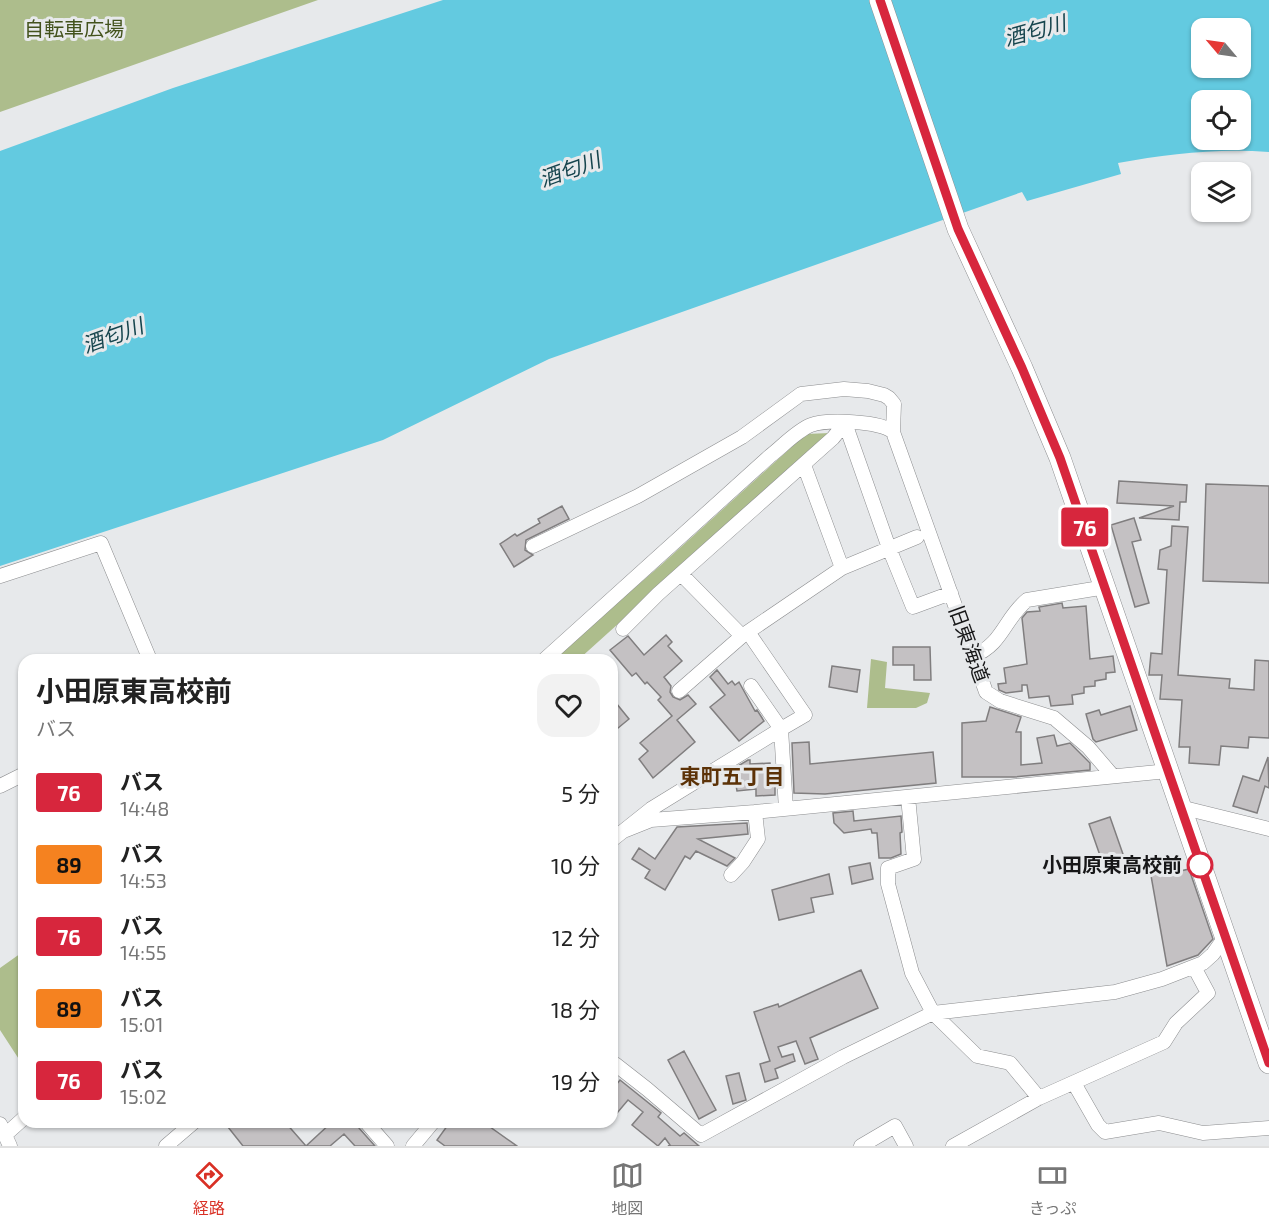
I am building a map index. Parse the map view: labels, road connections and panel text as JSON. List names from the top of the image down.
{
  "streets": {
    "street": ["旧東海道"]
  },
  "districts": ["東町五丁目"],
  "water": ["酒匂川"],
  "parks": ["自転車広場"],
  "places": ["小田原東高校前"],
  "lines": ["bus line 76"],
  "north": "top left",
  "page": {
    "on_map": "76",
    "heading": ["小田原東高校前", "バス"],
    "list": [
      {
        "mark": "76",
        "name": "バス",
        "note": "14:48",
        "value": "5 分"
      },
      {
        "mark": "89",
        "name": "バス",
        "note": "14:53",
        "value": "10 分"
      },
      {
        "mark": "76",
        "name": "バス",
        "note": "14:55",
        "value": "12 分"
      },
      {
        "mark": "89",
        "name": "バス",
        "note": "15:01",
        "value": "18 分"
      },
      {
        "mark": "76",
        "name": "バス",
        "note": "15:02",
        "value": "19 分"
      }
    ],
    "tabs": ["経路", "地図", "きっぷ"]
  }
}
